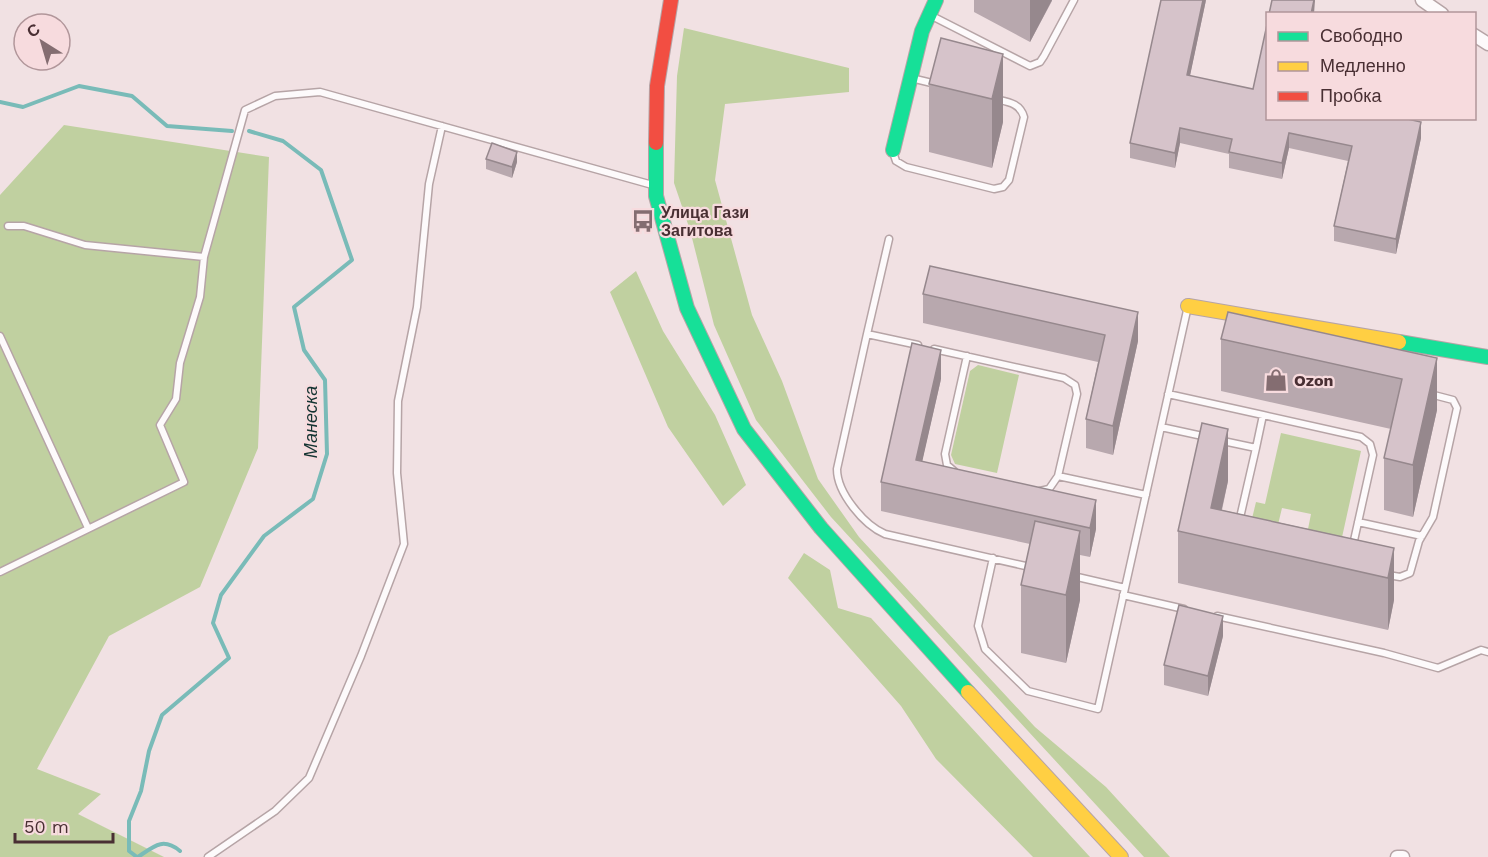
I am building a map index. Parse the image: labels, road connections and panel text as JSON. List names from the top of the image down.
{
  "water": ["Манеска"],
  "places": {
    "bus stop": ["Улица Гази Загитова"],
    "shop": ["Ozon"]
  },
  "legend": ["Свободно", "Медленно", "Пробка"],
  "scale_bar": "50 m",
  "north": "top left"
}
